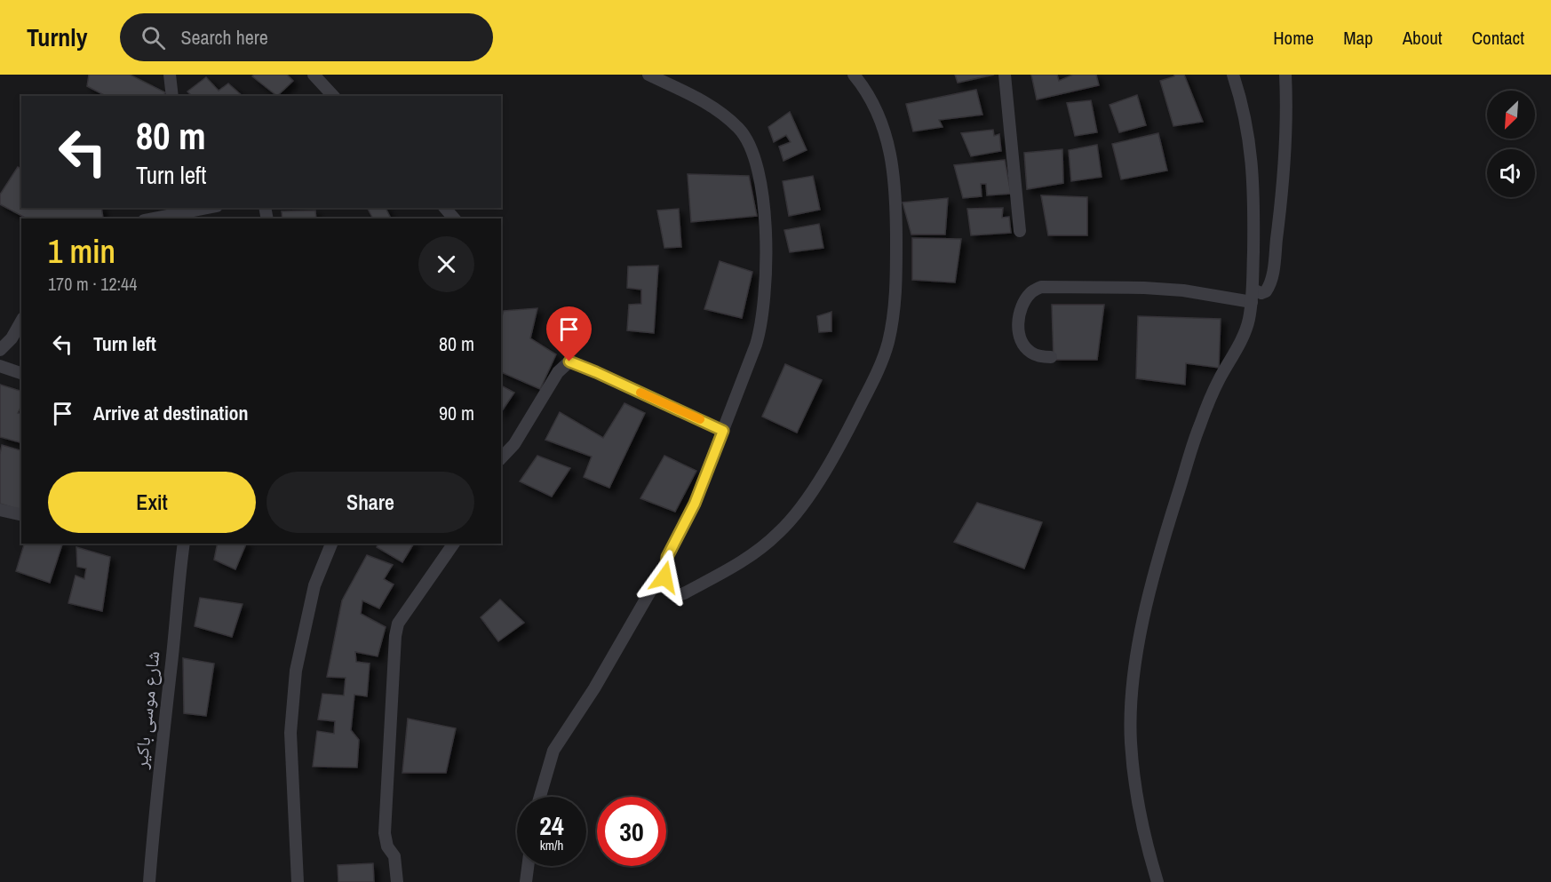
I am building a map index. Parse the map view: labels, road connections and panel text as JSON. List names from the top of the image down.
{
  "streets": {
    "street": ["شارع موسى باكير"]
  },
  "north": "bottom left",
  "page": {
    "header": "Turnly",
    "search": "Search here",
    "nav": [
      "Home",
      "Map",
      "About",
      "Contact"
    ],
    "turn": ["80 m", "Turn left"],
    "heading": ["1 min", "170 m · 12:44"],
    "list": [
      {
        "name": "Turn left",
        "value": "80 m"
      },
      {
        "name": "Arrive at destination",
        "value": "90 m"
      }
    ],
    "buttons": ["Exit", "Share"],
    "speed": "24 km/h",
    "limit": "30"
  }
}
